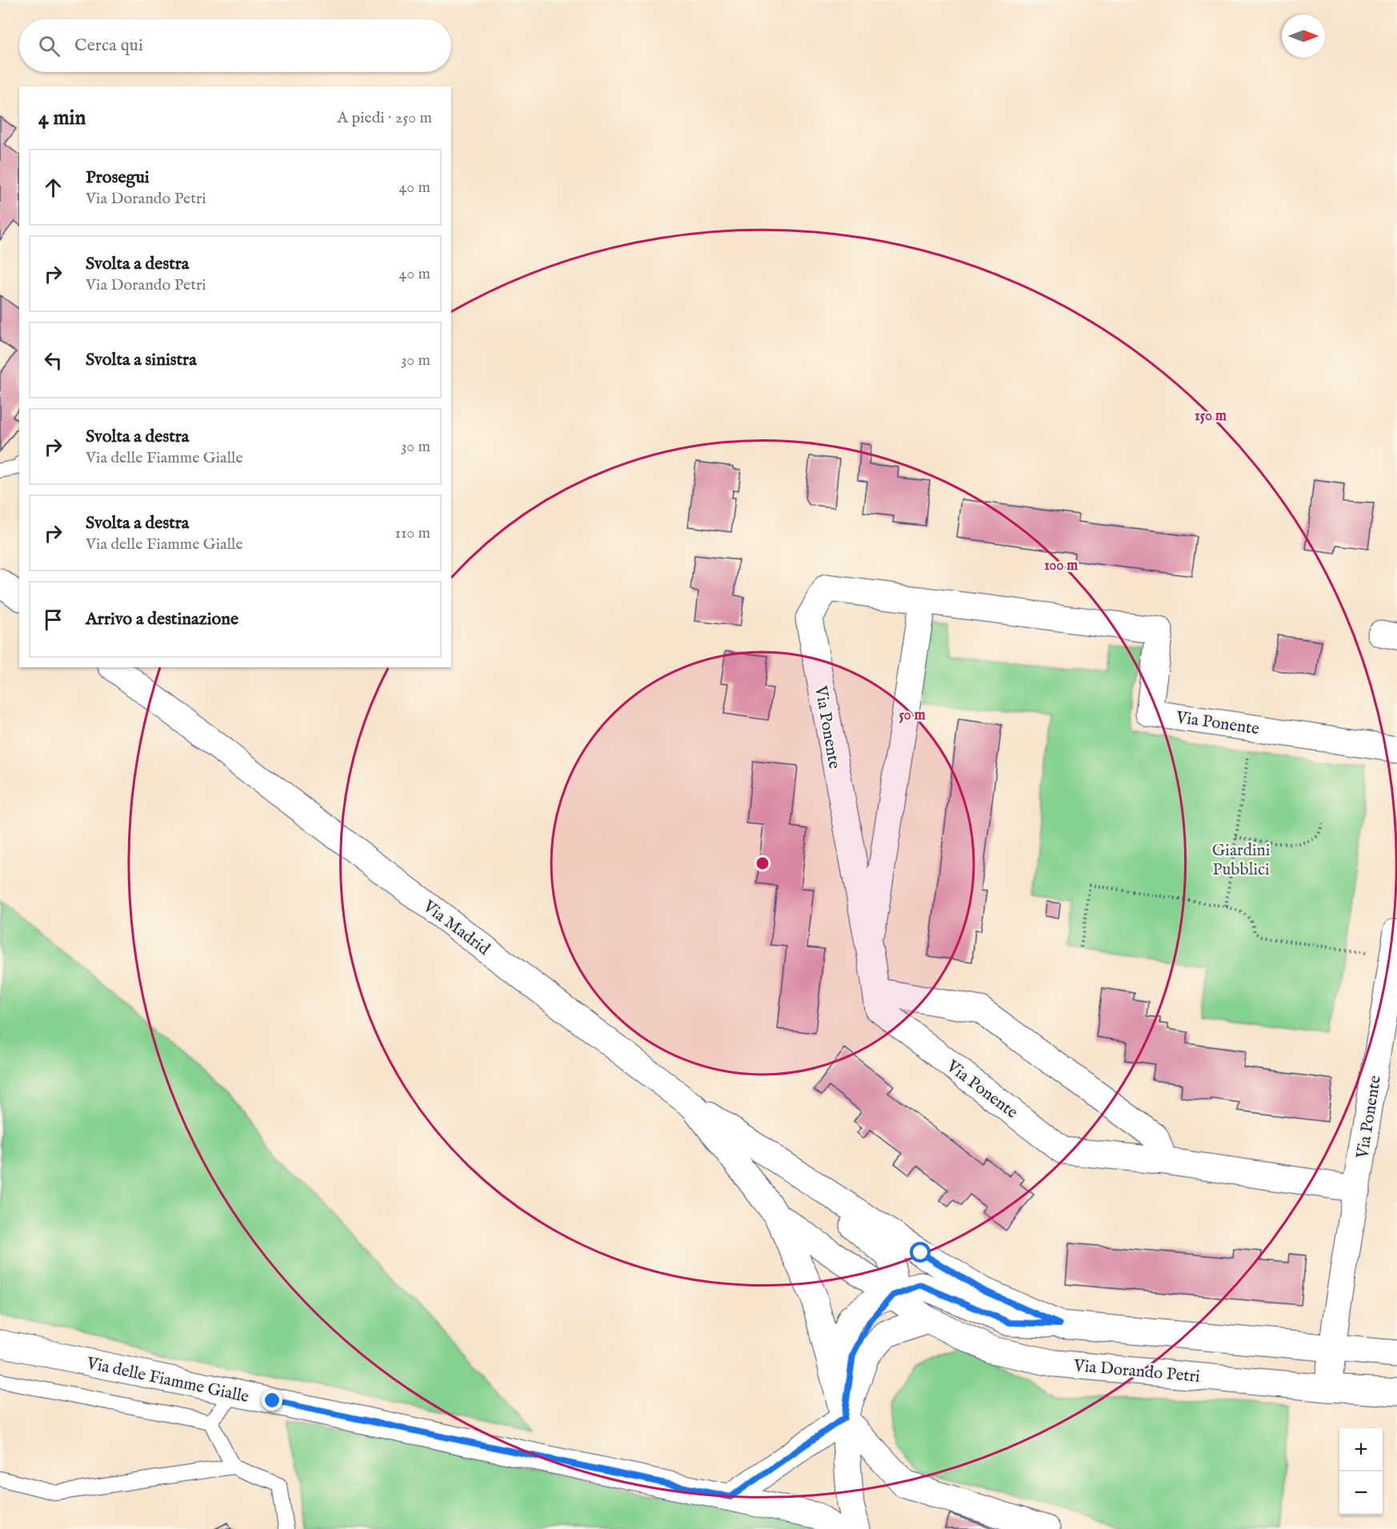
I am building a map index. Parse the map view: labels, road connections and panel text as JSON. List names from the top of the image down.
{
  "streets": {
    "street": [
      "Via Ponente",
      "Via Madrid",
      "Via Dorando Petri",
      "Via delle Fiamme Gialle"
    ]
  },
  "crossings": [
    ["Via Madrid", "Via Dorando Petri"]
  ],
  "parks": ["Giardini Pubblici"],
  "north": "right",
  "page": {
    "search": "Cerca qui",
    "heading": ["4 min", "A piedi · 250 m"],
    "list": [
      ["Prosegui", "Via Dorando Petri", "40 m"],
      ["Svolta a destra", "Via Dorando Petri", "40 m"],
      ["Svolta a sinistra", "30 m"],
      ["Svolta a destra", "Via delle Fiamme Gialle", "30 m"],
      ["Svolta a destra", "Via delle Fiamme Gialle", "110 m"],
      "Arrivo a destinazione"
    ],
    "map_buttons": ["+", "−"]
  },
  "rings": ["150 m", "100 m", "50 m"]
}
